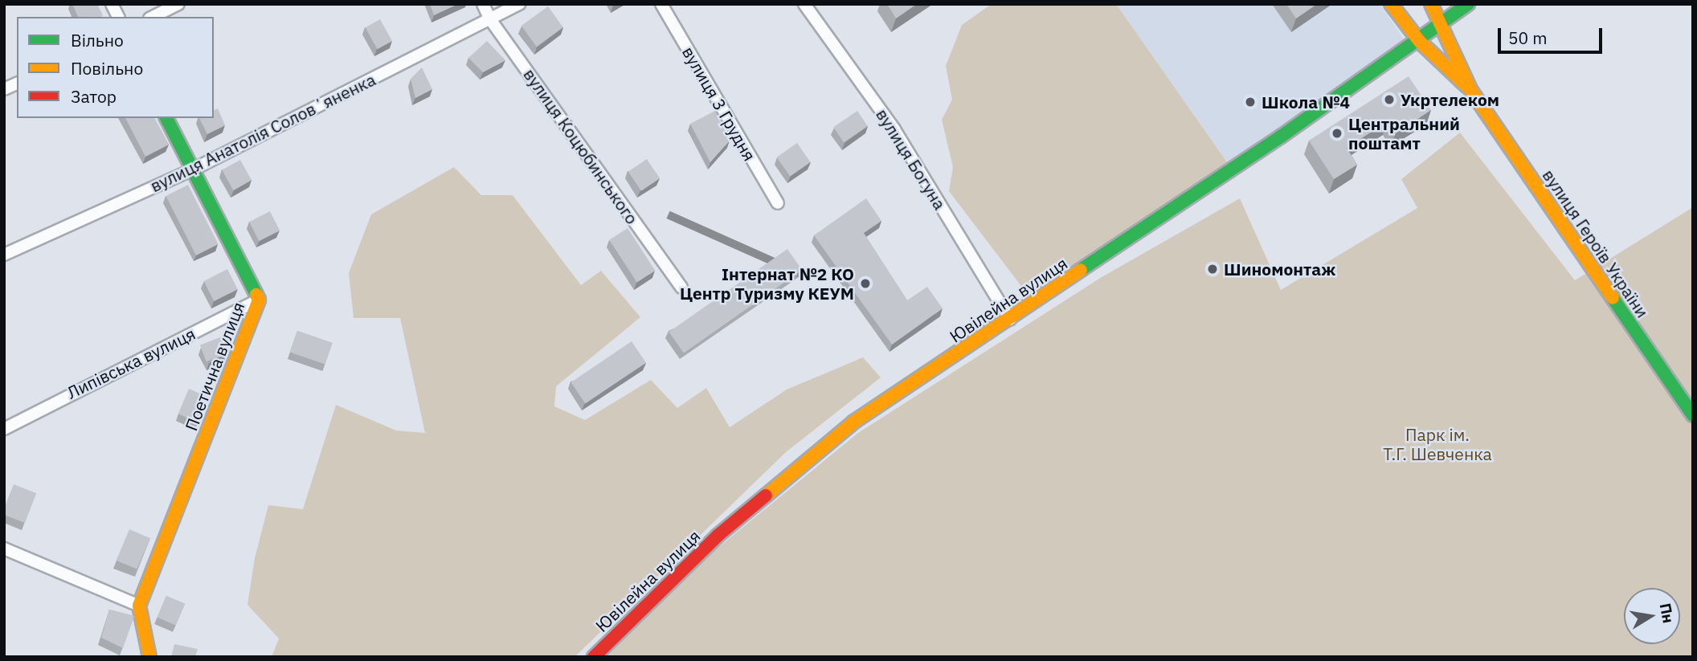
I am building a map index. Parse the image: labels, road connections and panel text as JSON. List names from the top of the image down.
{
  "streets": {
    "street": [
      "вулиця 3 Грудня",
      "вулиця Анатолія Соловʼяненка",
      "вулиця Коцюбинського",
      "вулиця Богуна",
      "вулиця Героїв України",
      "Ювілейна вулиця",
      "Липівська вулиця",
      "Поетична вулиця"
    ]
  },
  "crossings": [
    ["вулиця Анатолія Соловʼяненка", "вулиця Коцюбинського"],
    ["вулиця Анатолія Соловʼяненка", "Поетична вулиця"],
    ["вулиця Богуна", "Ювілейна вулиця"],
    ["вулиця Героїв України", "Ювілейна вулиця"],
    ["Липівська вулиця", "Поетична вулиця"]
  ],
  "parks": ["Парк ім. Т.Г. Шевченка"],
  "places": [
    "Укртелеком",
    "Школа №4",
    "Центральний поштамт",
    "Шиномонтаж",
    "Інтернат №2 КО Центр Туризму КЕУМ"
  ],
  "legend": ["Вільно", "Повільно", "Затор"],
  "scale_bar": "50 m",
  "north": "right"
}
